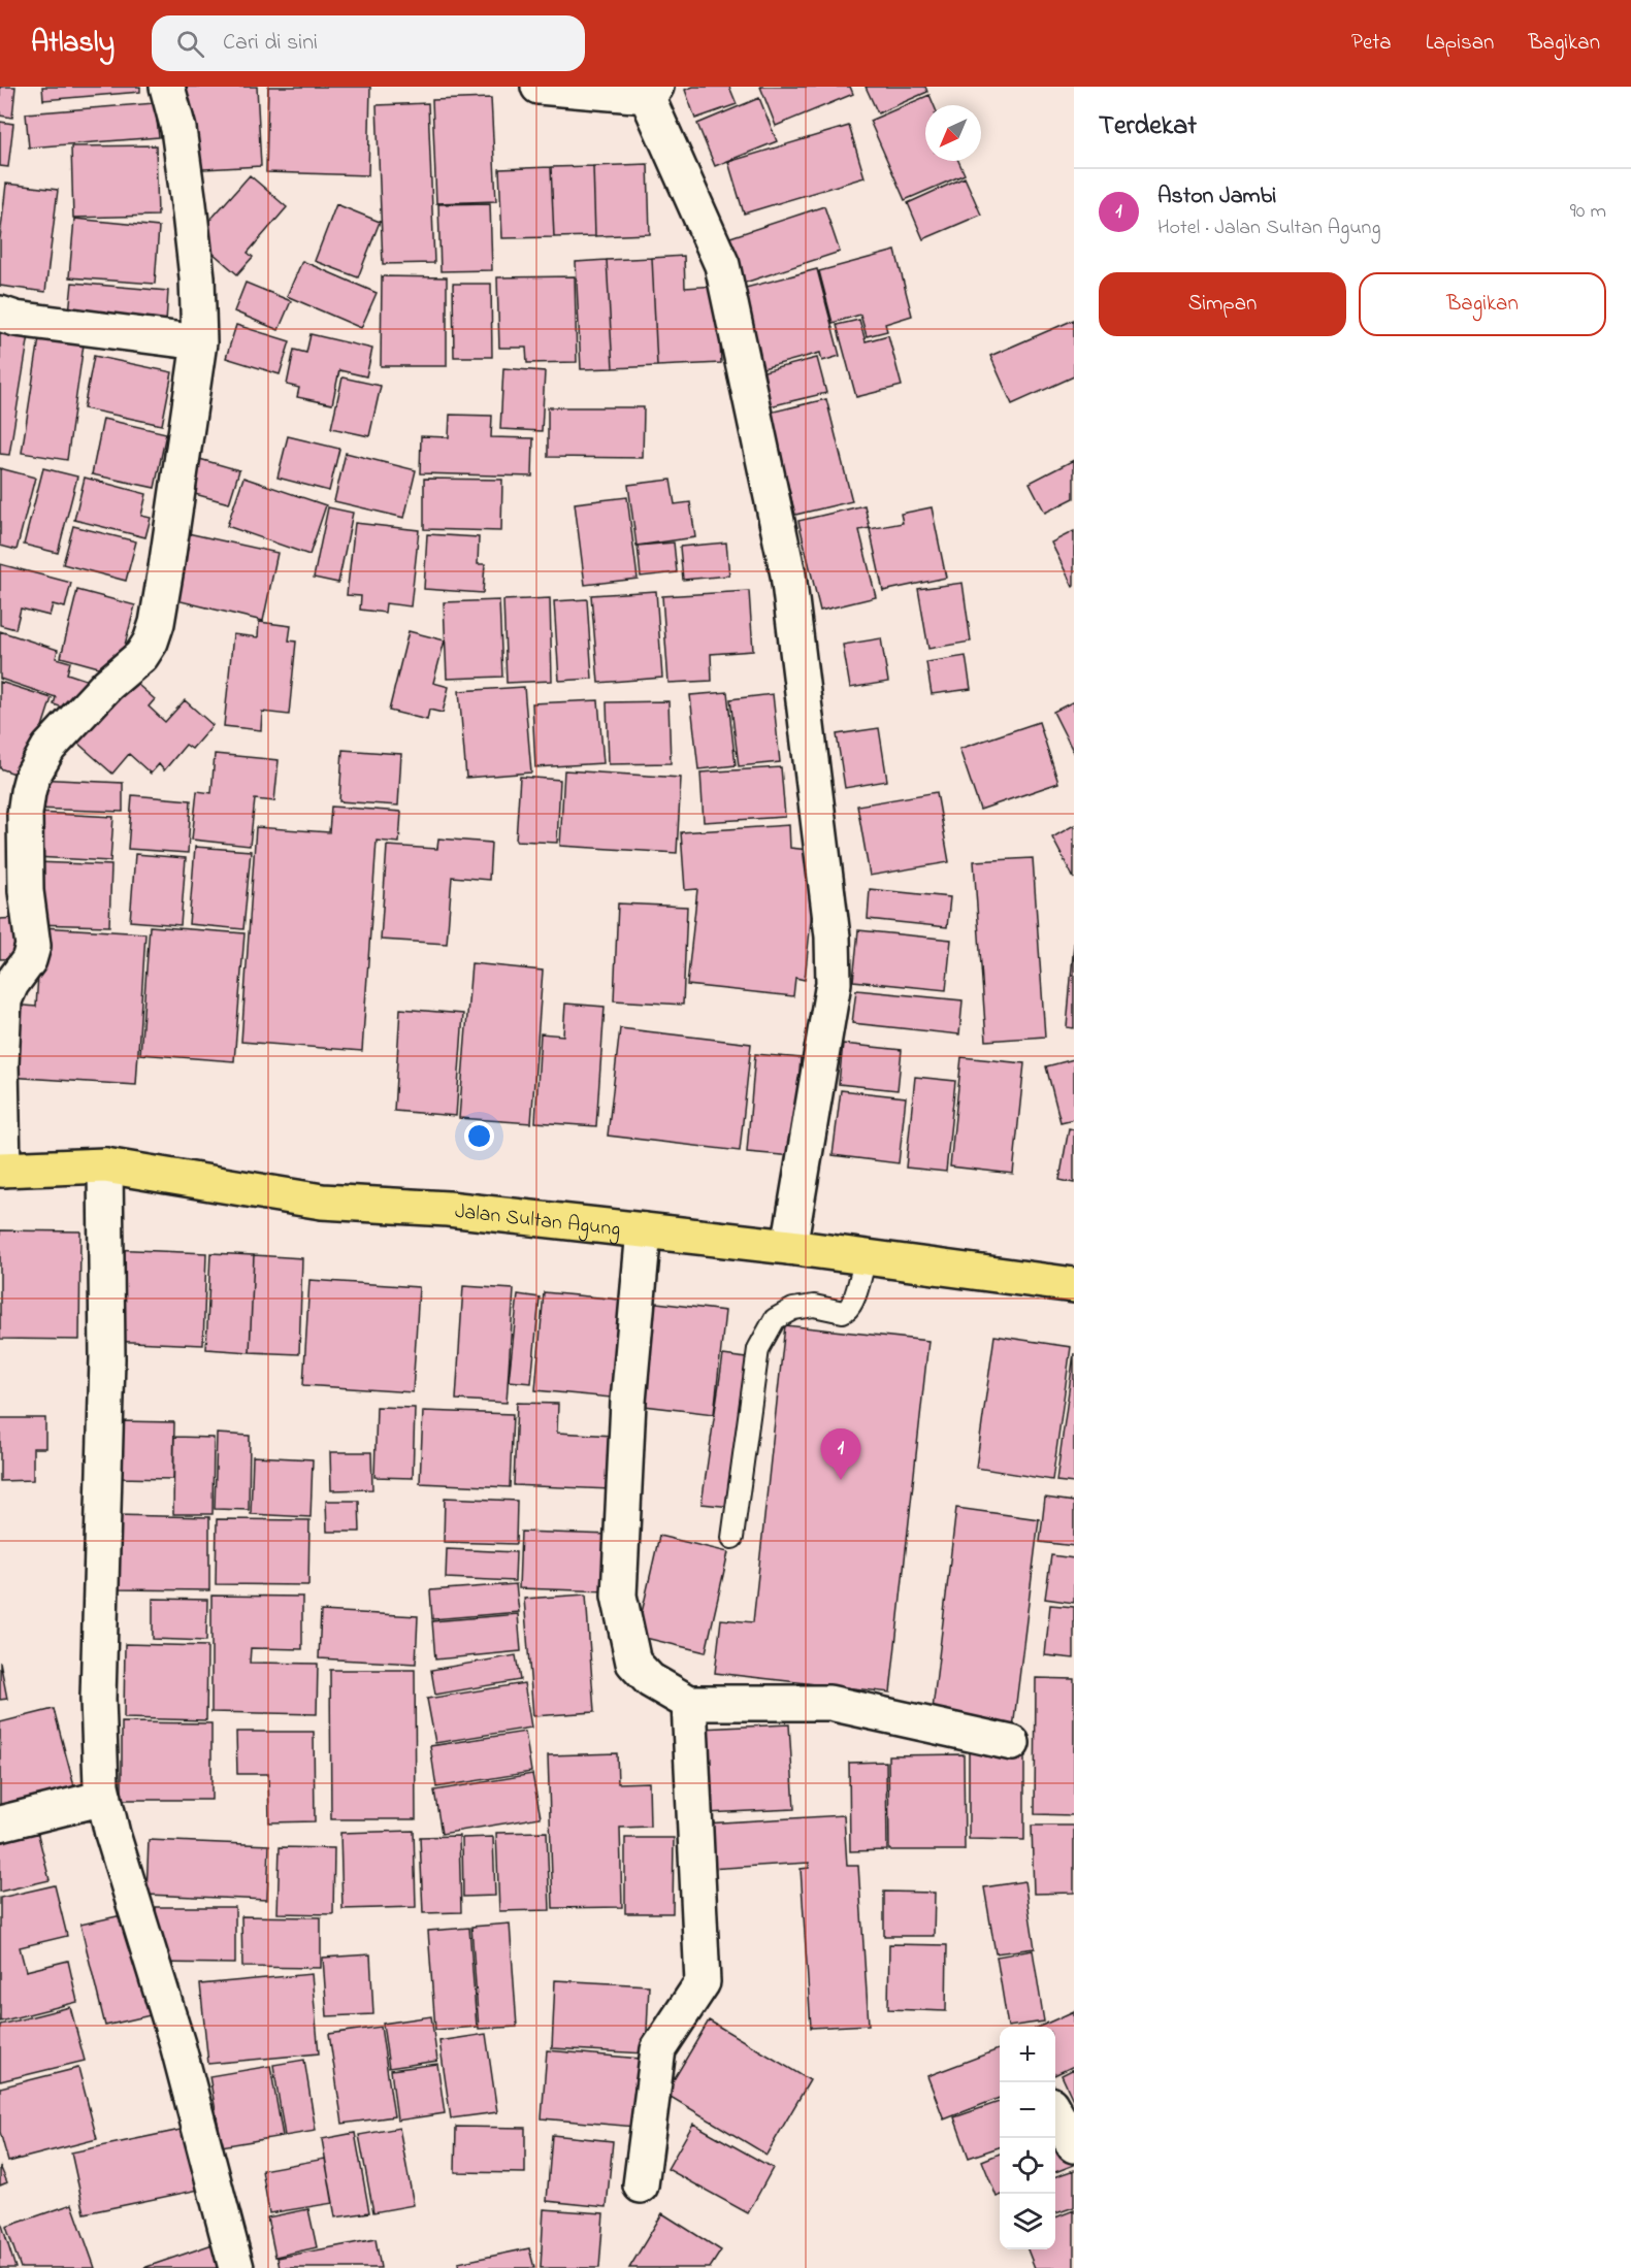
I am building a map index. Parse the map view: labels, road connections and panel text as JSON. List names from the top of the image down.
{
  "streets": {
    "highway": ["Jalan Sultan Agung"]
  },
  "north": "bottom left",
  "page": {
    "header": "Atlasly",
    "search": "Cari di sini",
    "nav": ["Peta", "Lapisan", "Bagikan"],
    "heading": "Terdekat",
    "list": [
      {
        "mark": "1",
        "name": "Aston Jambi",
        "note": "Hotel · Jalan Sultan Agung",
        "value": "90 m"
      }
    ],
    "buttons": ["Simpan", "Bagikan"],
    "pins": "1",
    "map_buttons": ["+", "−"]
  }
}
